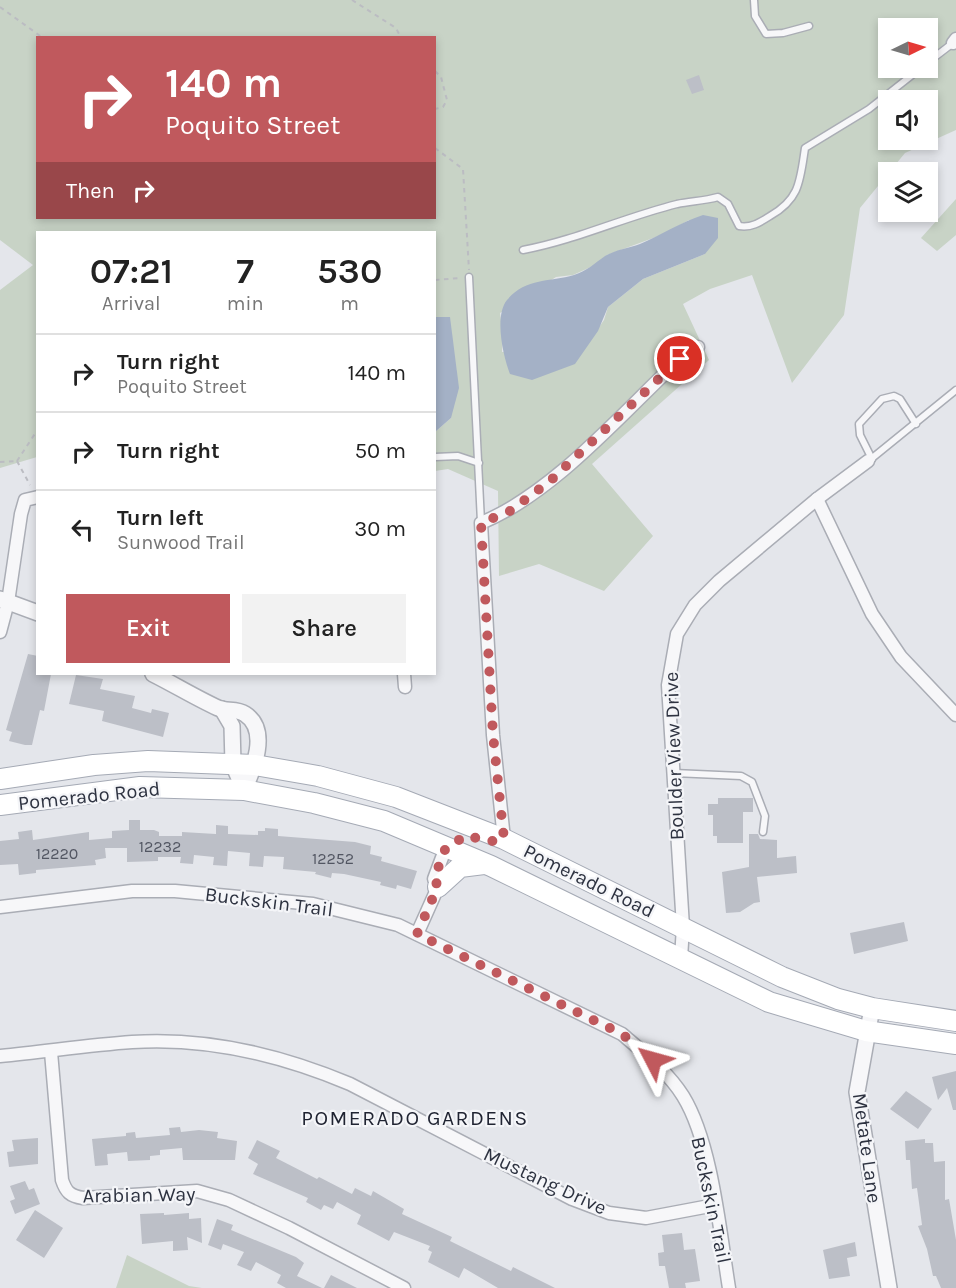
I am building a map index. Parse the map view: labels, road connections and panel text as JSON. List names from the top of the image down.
{
  "streets": {
    "main road": ["Pomerado Road"],
    "street": [
      "Boulder View Drive",
      "Buckskin Trail",
      "Metate Lane",
      "Mustang Drive",
      "Arabian Way"
    ]
  },
  "crossings": [
    ["Boulder View Drive", "Pomerado Road"],
    ["Pomerado Road", "Metate Lane"],
    ["Buckskin Trail", "Mustang Drive"],
    ["Mustang Drive", "Arabian Way"]
  ],
  "districts": ["POMERADO GARDENS"],
  "house_numbers": ["12232", "12220", "12252"],
  "north": "right",
  "page": {
    "turn": ["140 m", "Poquito Street"],
    "then": "Then",
    "eta": [
      "07:21",
      "Arrival",
      "7",
      "min",
      "530",
      "m"
    ],
    "list": [
      {
        "name": "Turn right",
        "note": "Poquito Street",
        "value": "140 m"
      },
      {
        "name": "Turn right",
        "value": "50 m"
      },
      {
        "name": "Turn left",
        "note": "Sunwood Trail",
        "value": "30 m"
      }
    ],
    "buttons": ["Exit", "Share"]
  }
}
